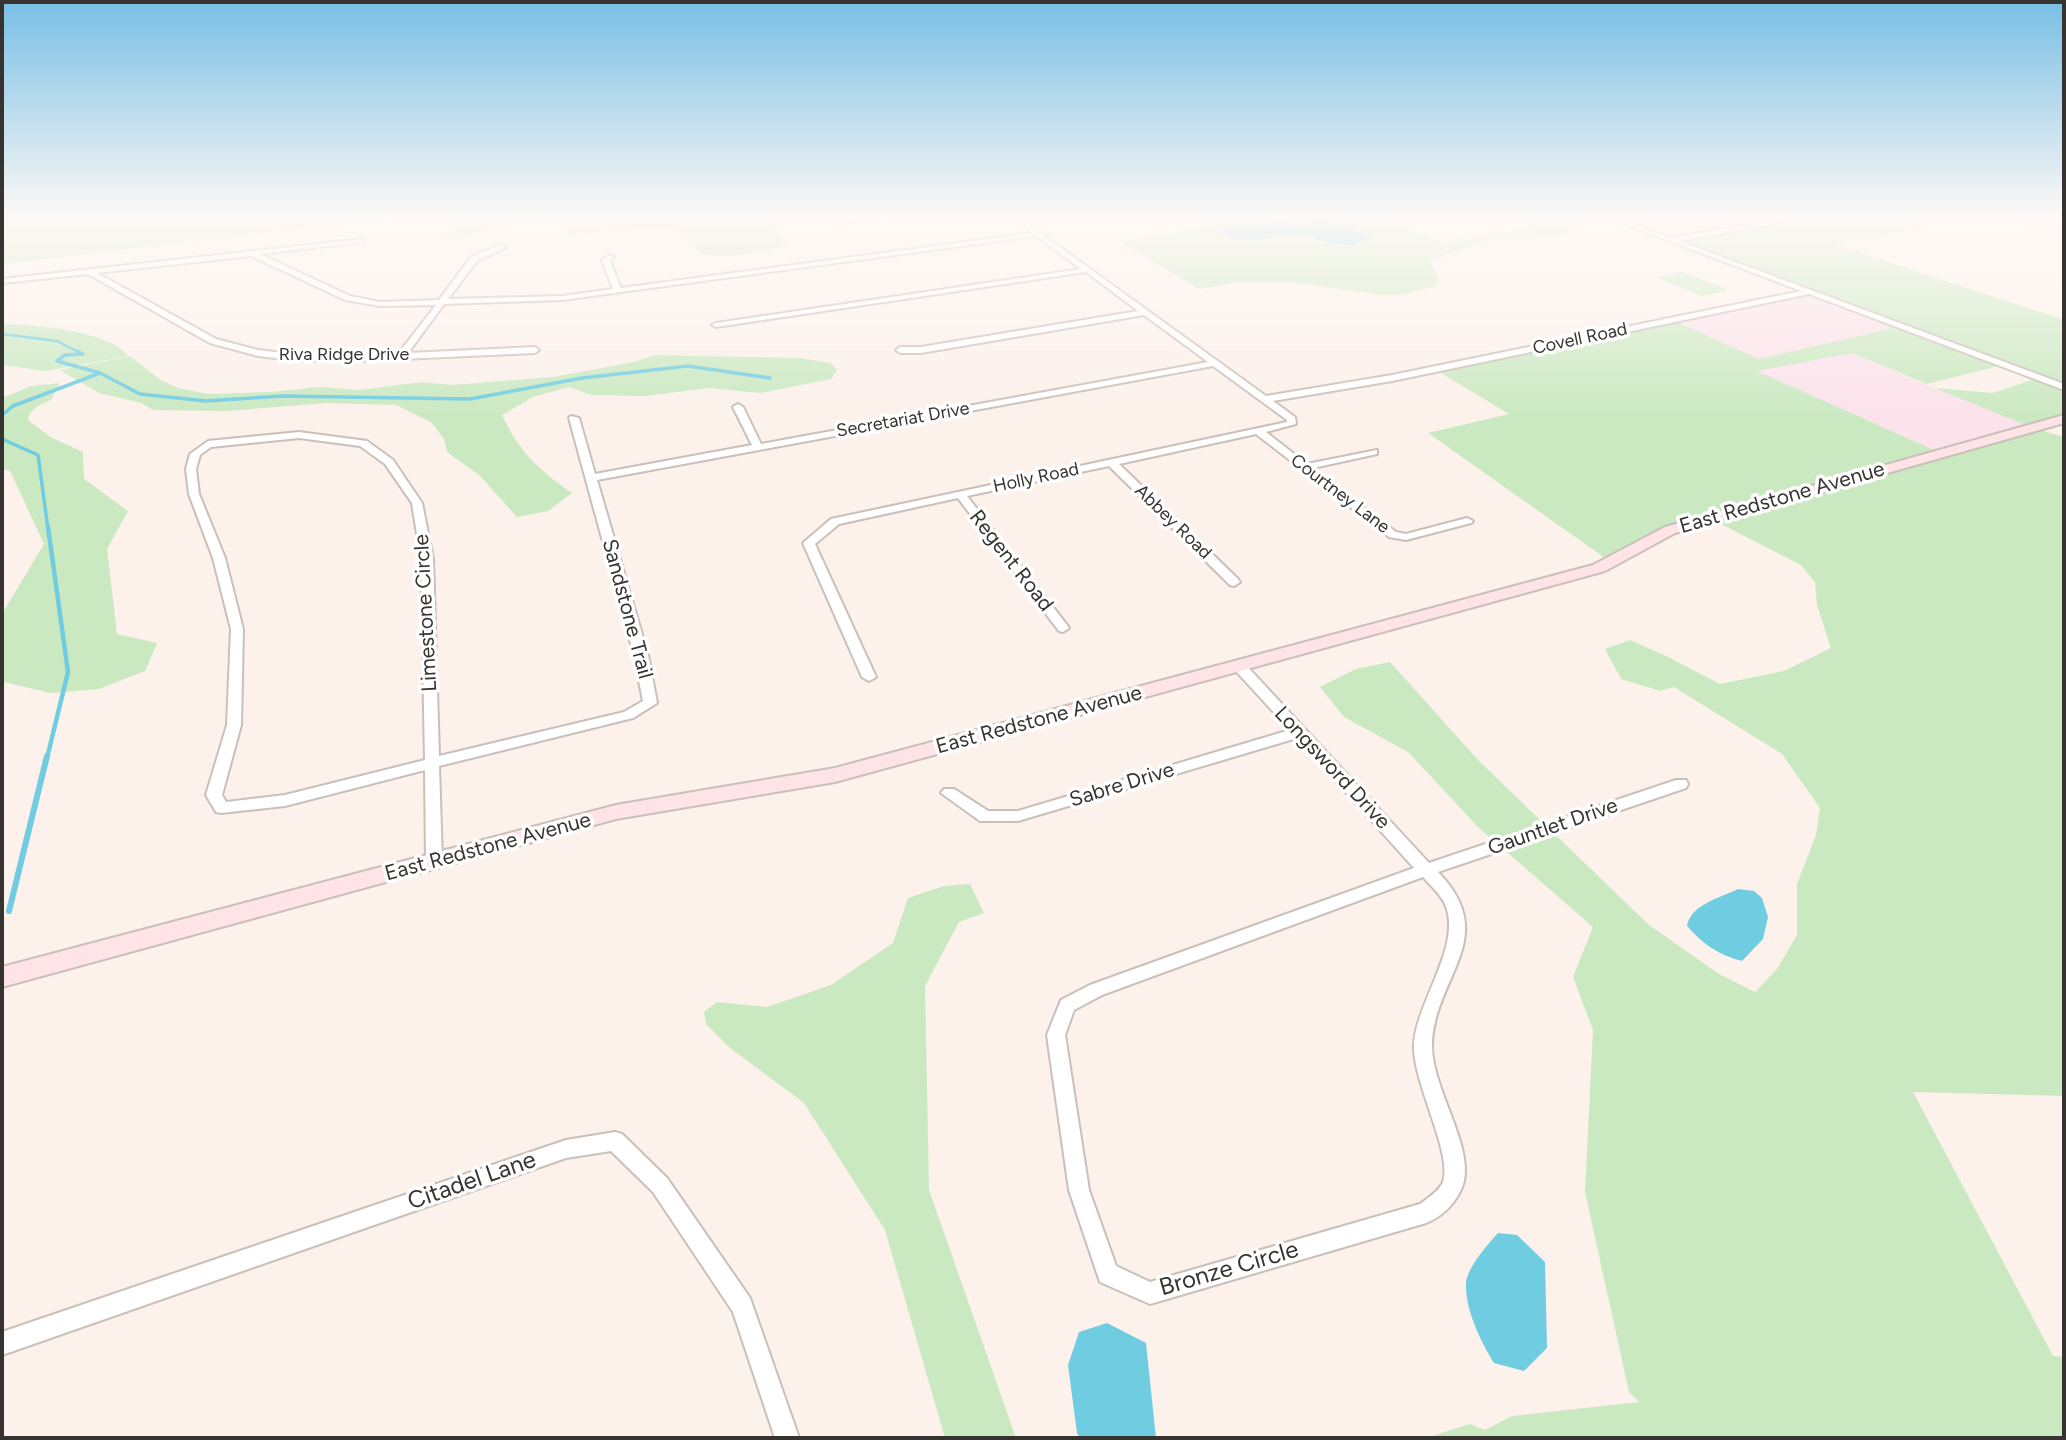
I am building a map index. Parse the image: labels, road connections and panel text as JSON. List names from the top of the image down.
{
  "streets": {
    "street": [
      "Covell Road",
      "Riva Ridge Drive",
      "Secretariat Drive",
      "Holly Road",
      "Courtney Lane",
      "East Redstone Avenue",
      "Abbey Road",
      "Regent Road",
      "Sandstone Trail",
      "Limestone Circle",
      "Longsword Drive",
      "Sabre Drive",
      "Gauntlet Drive",
      "Citadel Lane",
      "Bronze Circle"
    ]
  },
  "crossings": [
    ["Covell Road", "Holly Road"],
    ["Secretariat Drive", "Sandstone Trail"],
    ["Holly Road", "Courtney Lane"],
    ["Holly Road", "Abbey Road"],
    ["Holly Road", "Regent Road"],
    ["East Redstone Avenue", "Limestone Circle"],
    ["East Redstone Avenue", "Longsword Drive"],
    ["Sandstone Trail", "Limestone Circle"],
    ["Longsword Drive", "Sabre Drive"],
    ["Longsword Drive", "Gauntlet Drive"],
    ["Longsword Drive", "Bronze Circle"],
    ["Gauntlet Drive", "Bronze Circle"]
  ]
}
